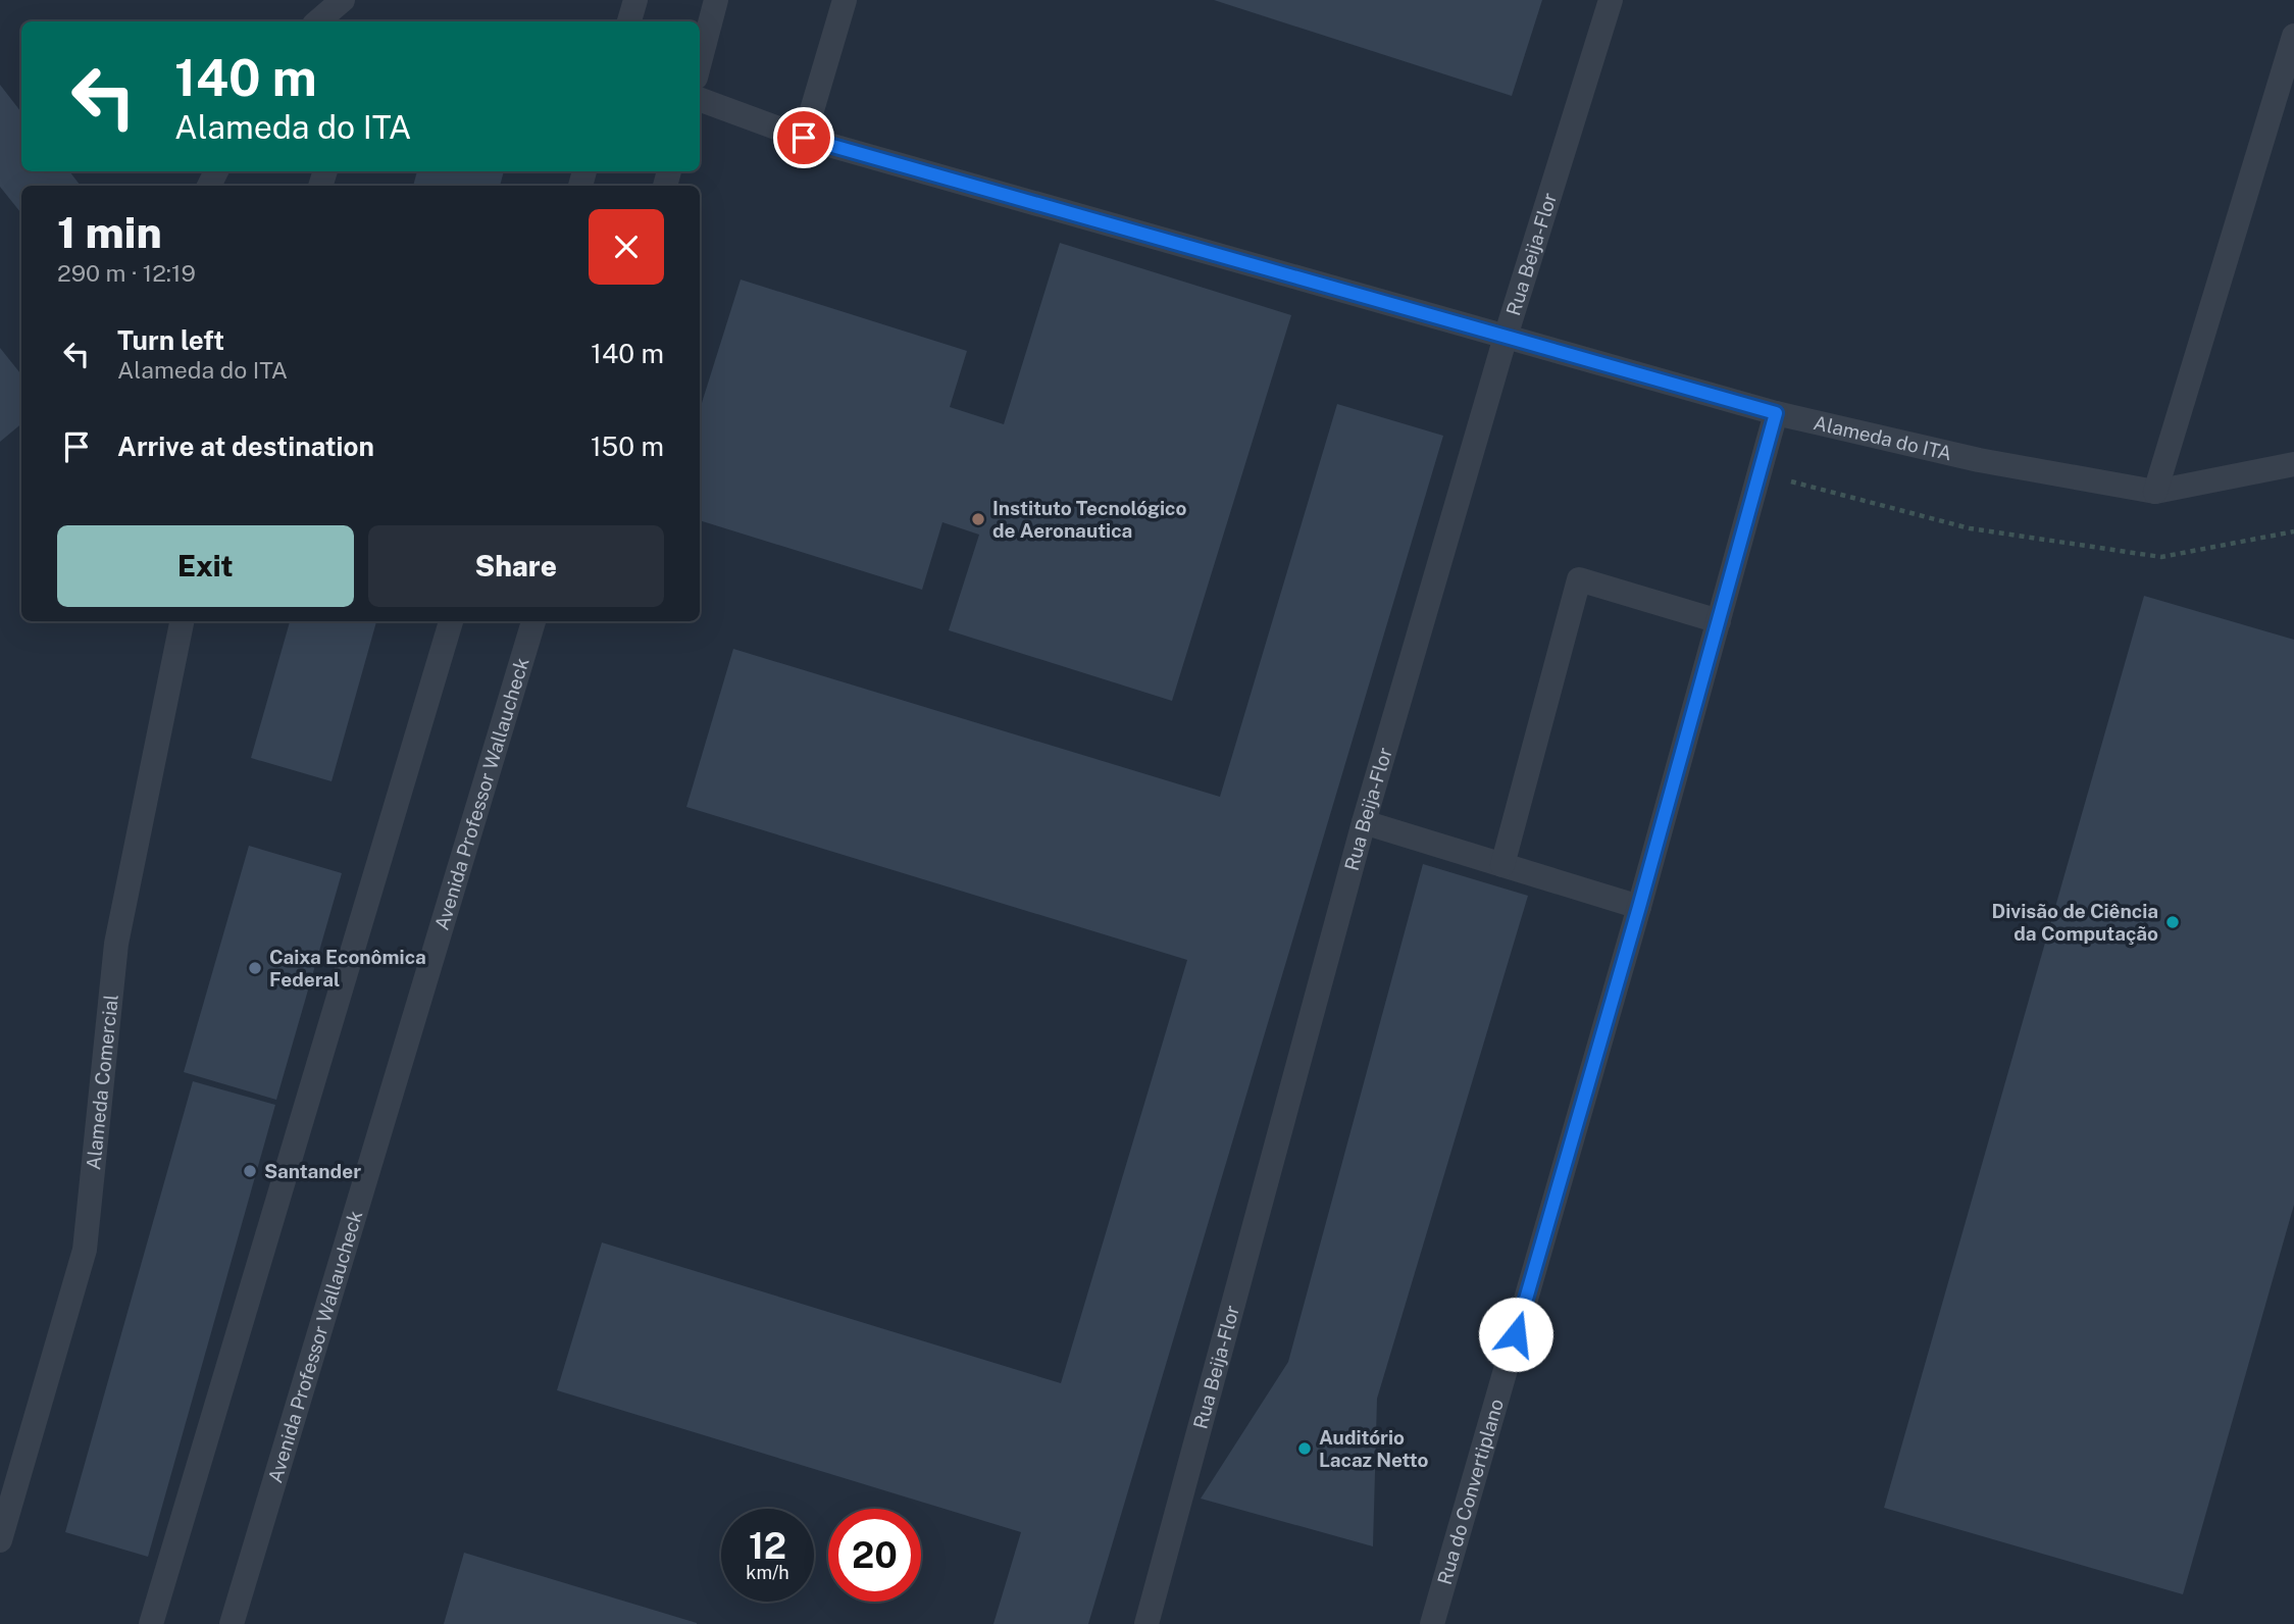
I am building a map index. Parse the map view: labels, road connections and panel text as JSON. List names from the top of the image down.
{
  "streets": {
    "lane": [
      "Rua Beija-Flor",
      "Alameda do ITA",
      "Avenida Professor Wallaucheck",
      "Alameda Comercial",
      "Rua do Convertiplano"
    ]
  },
  "crossings": [
    ["Rua Beija-Flor", "Alameda do ITA"],
    ["Alameda do ITA", "Rua do Convertiplano"]
  ],
  "places": [
    "Instituto Tecnológico de Aeronautica",
    "Divisão de Ciência da Computação",
    "Caixa Econômica Federal",
    "Santander",
    "Auditório Lacaz Netto"
  ],
  "page": {
    "turn": ["140 m", "Alameda do ITA"],
    "heading": ["1 min", "290 m · 12:19"],
    "list": [
      {
        "name": "Turn left",
        "note": "Alameda do ITA",
        "value": "140 m"
      },
      {
        "name": "Arrive at destination",
        "value": "150 m"
      }
    ],
    "buttons": ["Exit", "Share"],
    "speed": "12 km/h",
    "limit": "20"
  }
}
